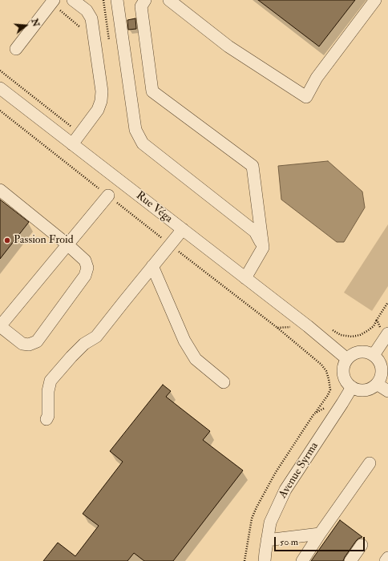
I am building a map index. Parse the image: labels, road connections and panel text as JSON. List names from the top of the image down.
{
  "streets": {
    "street": ["Rue Véga", "Avenue Syrma"]
  },
  "crossings": [
    ["Rue Véga", "Avenue Syrma"]
  ],
  "places": ["Passion Froid"],
  "scale_bar": "50 m",
  "north": "right"
}
